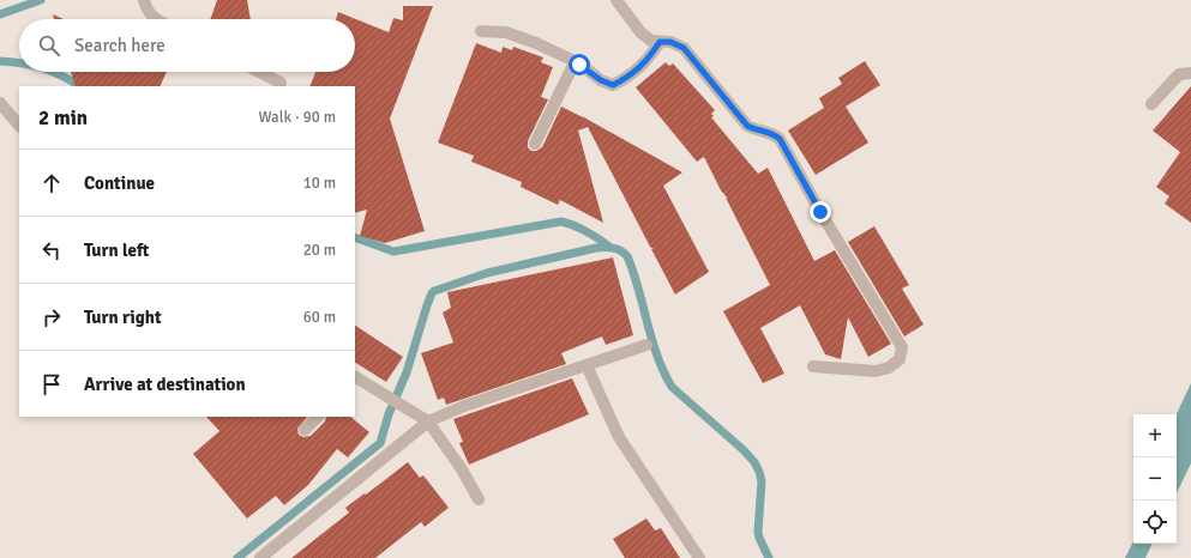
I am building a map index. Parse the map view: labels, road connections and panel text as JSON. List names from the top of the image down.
{
  "page": {
    "search": "Search here",
    "heading": ["2 min", "Walk · 90 m"],
    "list": [
      ["Continue", "10 m"],
      ["Turn left", "20 m"],
      ["Turn right", "60 m"],
      "Arrive at destination"
    ],
    "map_buttons": ["+", "−"]
  }
}
